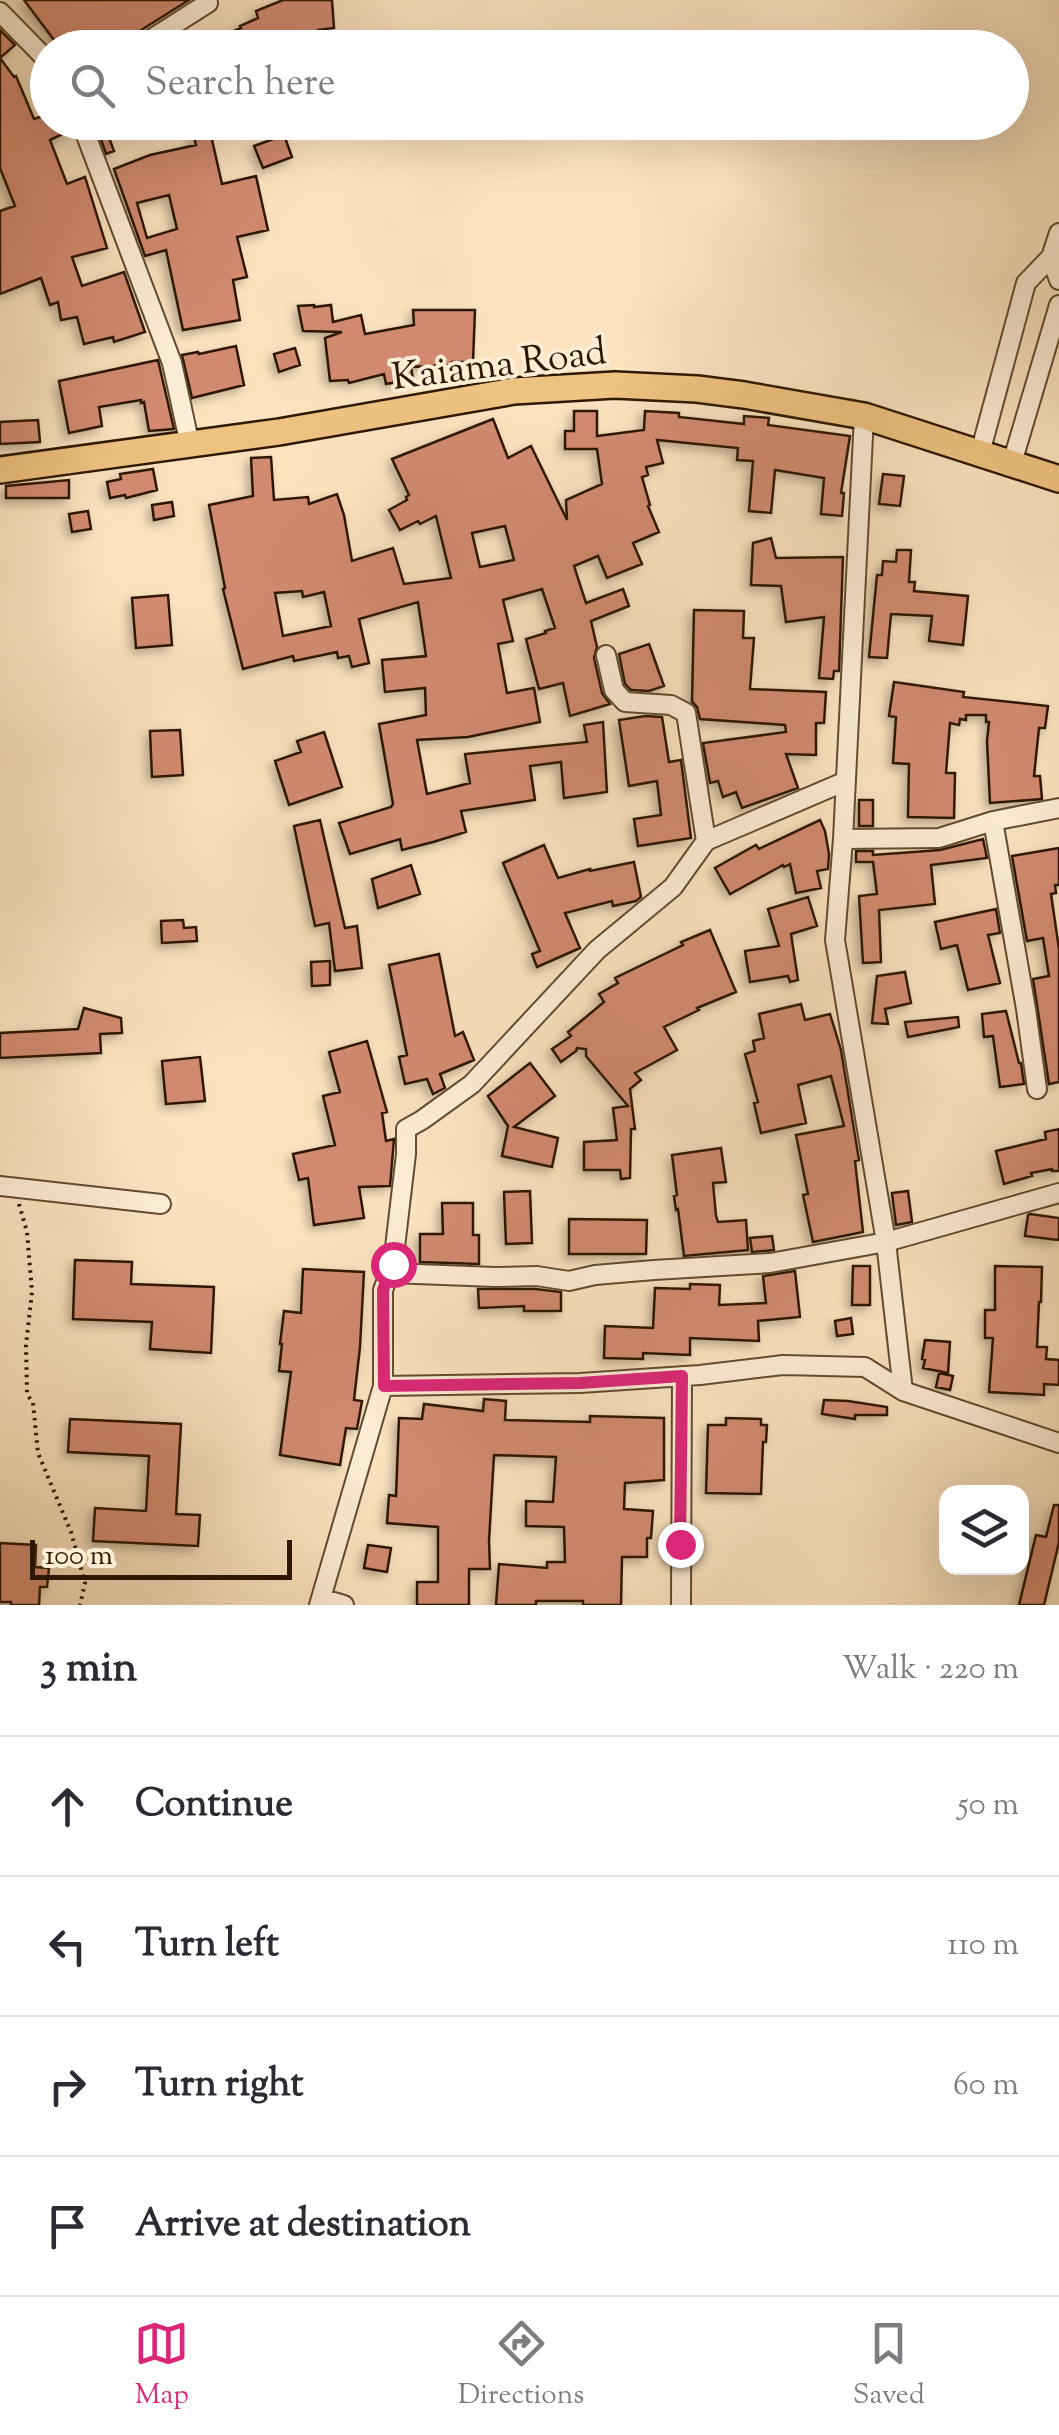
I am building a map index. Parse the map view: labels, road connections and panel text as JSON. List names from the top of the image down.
{
  "streets": {
    "highway": ["Kaiama Road"]
  },
  "scale_bar": "100 m",
  "page": {
    "search": "Search here",
    "scale": "100 m",
    "heading": ["3 min", "Walk · 220 m"],
    "list": [
      ["Continue", "50 m"],
      ["Turn left", "110 m"],
      ["Turn right", "60 m"],
      "Arrive at destination"
    ],
    "nav": ["Map", "Directions", "Saved"]
  }
}
